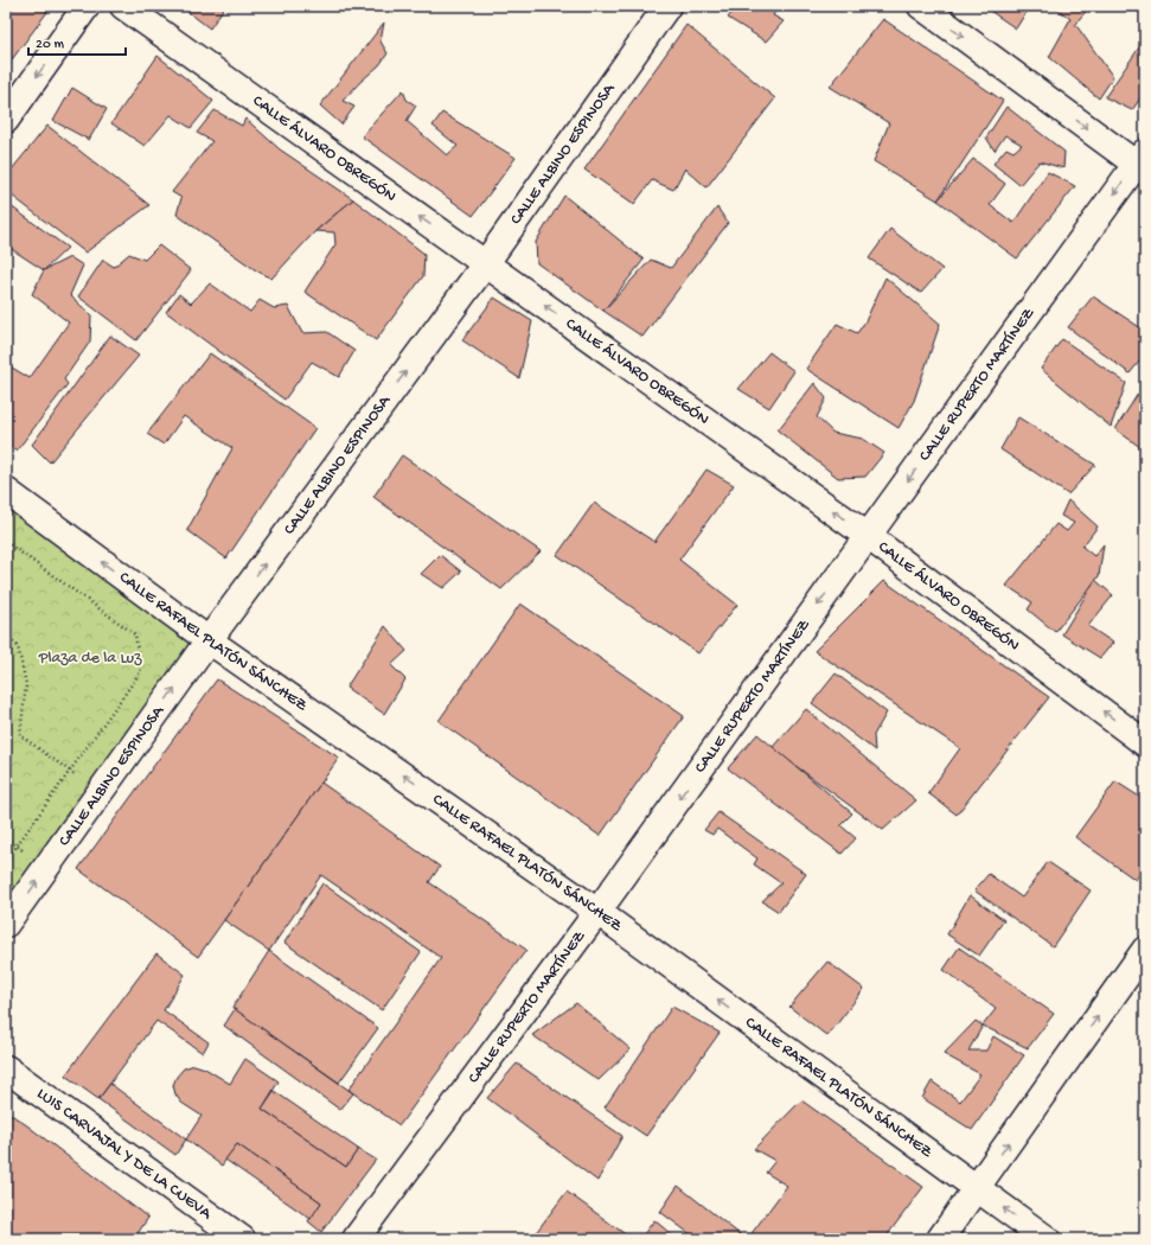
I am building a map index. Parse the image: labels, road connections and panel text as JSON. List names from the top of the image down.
{
  "streets": {
    "street": [
      "CALLE ÁLVARO OBREGÓN",
      "CALLE ALBINO ESPINOSA",
      "CALLE RUPERTO MARTÍNEZ",
      "CALLE RAFAEL PLATÓN SÁNCHEZ",
      "LUIS CARVAJAL Y DE LA CUEVA"
    ]
  },
  "crossings": [
    ["CALLE ÁLVARO OBREGÓN", "CALLE ALBINO ESPINOSA"],
    ["CALLE ÁLVARO OBREGÓN", "CALLE RUPERTO MARTÍNEZ"],
    ["CALLE ALBINO ESPINOSA", "CALLE RAFAEL PLATÓN SÁNCHEZ"],
    ["CALLE RUPERTO MARTÍNEZ", "CALLE RAFAEL PLATÓN SÁNCHEZ"]
  ],
  "one_way": [
    "CALLE ÁLVARO OBREGÓN",
    "CALLE ALBINO ESPINOSA",
    "CALLE RUPERTO MARTÍNEZ",
    "CALLE RAFAEL PLATÓN SÁNCHEZ"
  ],
  "parks": ["Plaza de la Luz"],
  "scale_bar": "20 m"
}
